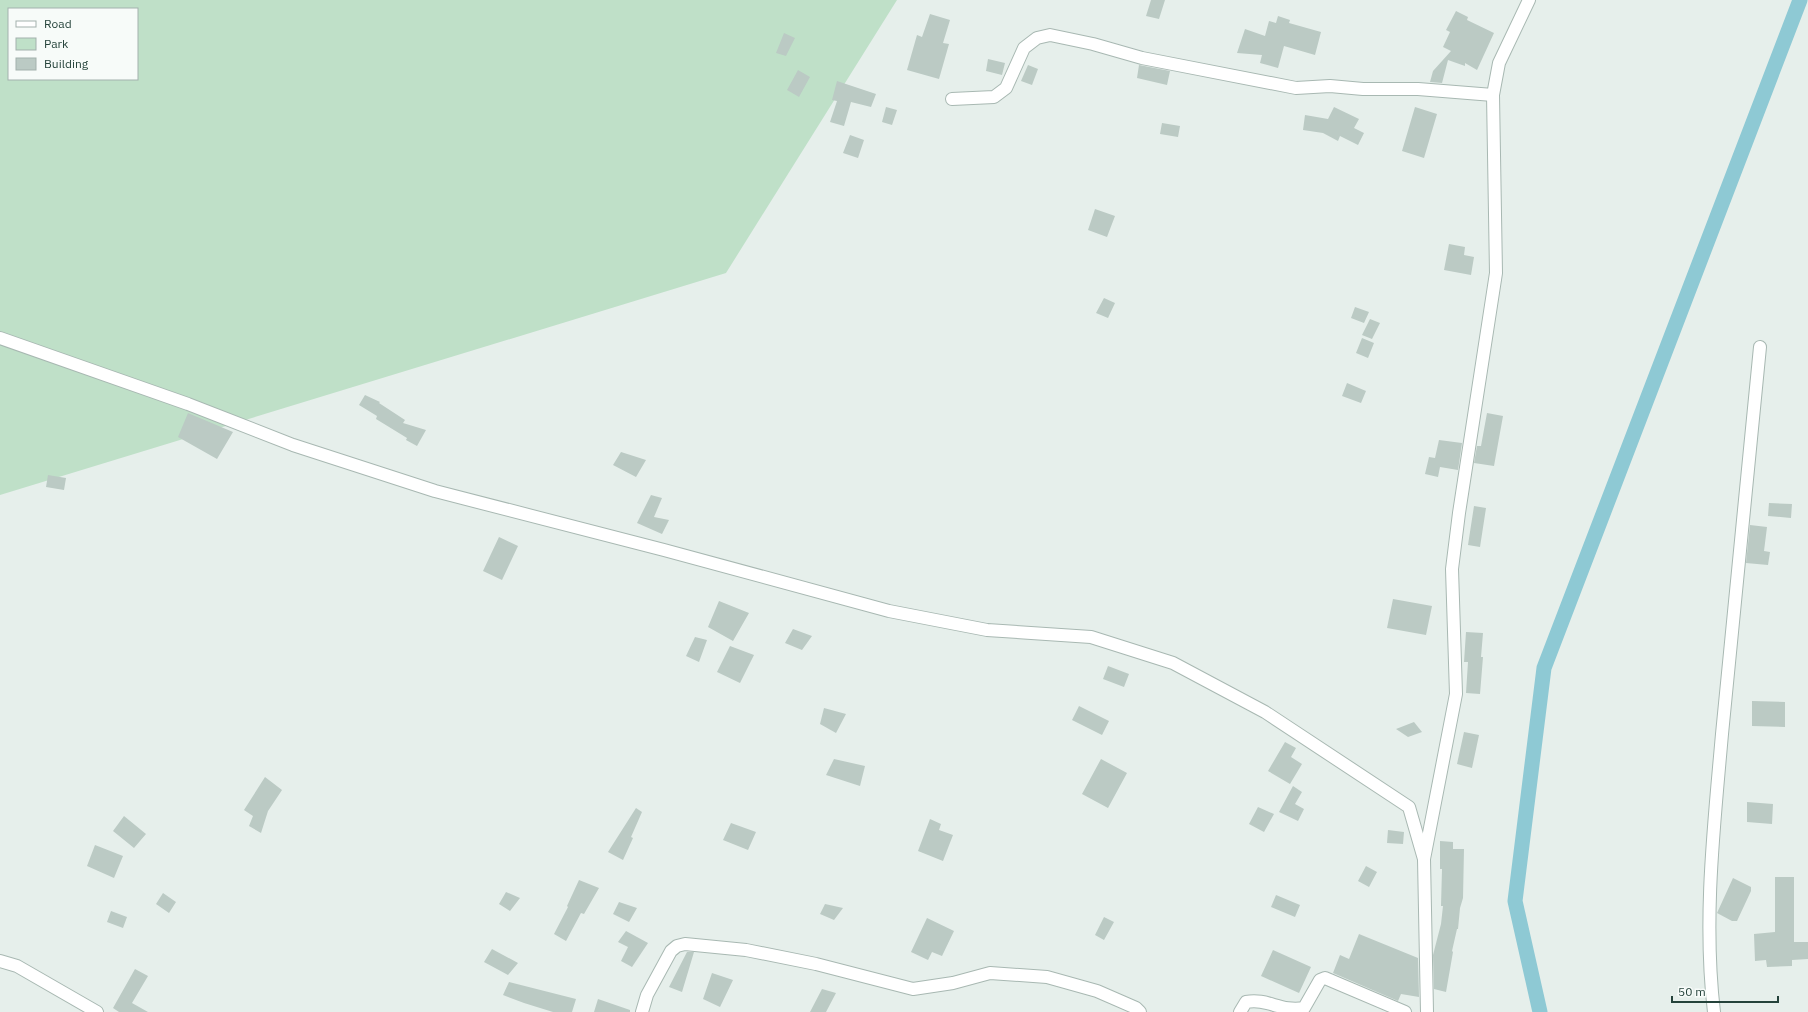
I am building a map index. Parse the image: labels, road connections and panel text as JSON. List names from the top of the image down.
{
  "legend": ["Road", "Park", "Building"],
  "scale_bar": "50 m"
}
